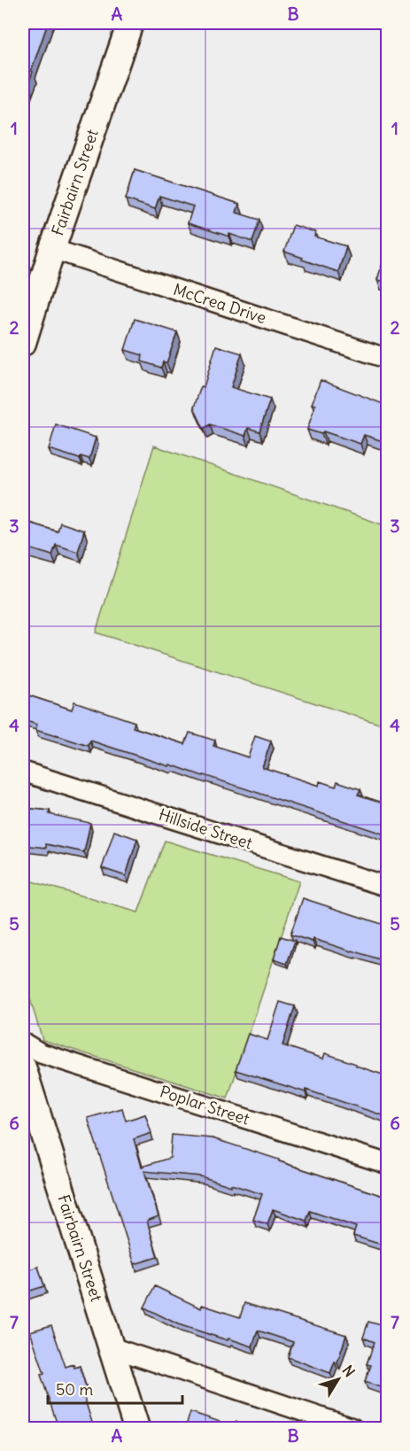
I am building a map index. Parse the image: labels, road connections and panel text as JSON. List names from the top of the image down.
{
  "streets": {
    "main road": ["Fairbairn Street"],
    "street": ["McCrea Drive", "Hillside Street", "Poplar Street"]
  },
  "crossings": [
    ["Fairbairn Street", "McCrea Drive"]
  ],
  "scale_bar": "50 m",
  "north": "top right",
  "grid": {
    "columns": ["A", "B"],
    "rows": [
      "1",
      "2",
      "3",
      "4",
      "5",
      "6",
      "7"
    ]
  }
}
